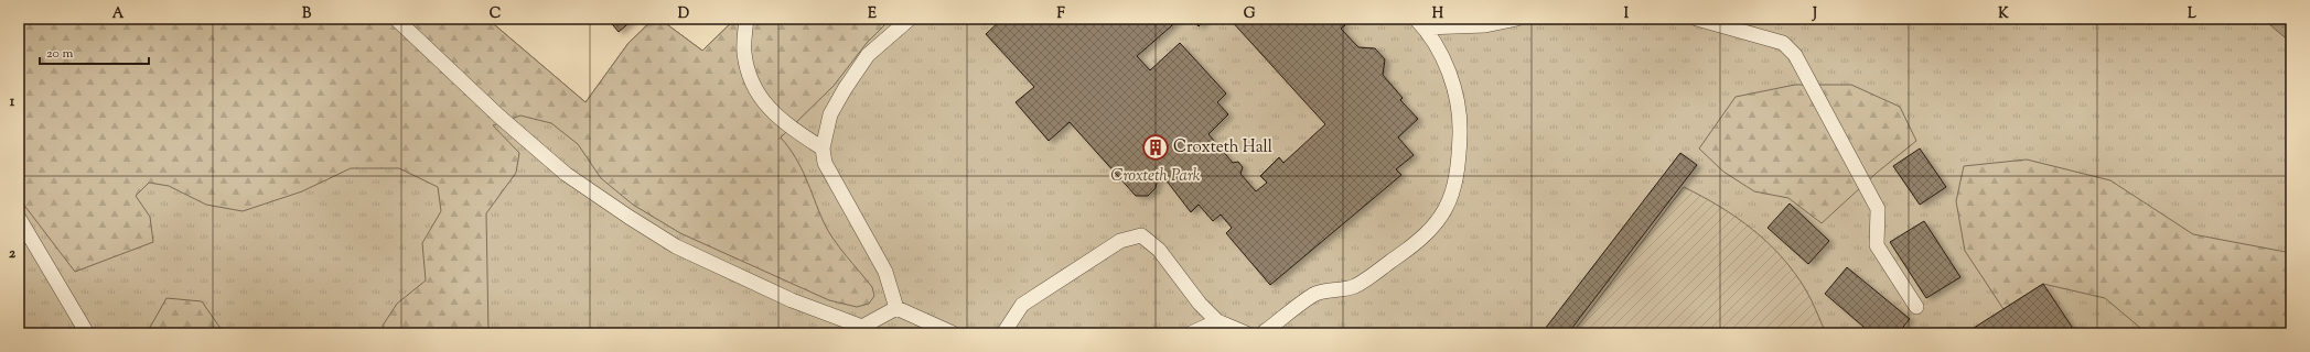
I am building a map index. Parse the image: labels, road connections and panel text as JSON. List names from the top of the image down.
{
  "parks": ["Croxteth Park"],
  "places": {
    "building": ["Croxteth Hall"]
  },
  "scale_bar": "20 m",
  "grid": {
    "columns": [
      "A",
      "B",
      "C",
      "D",
      "E",
      "F",
      "G",
      "H",
      "I",
      "J",
      "K",
      "L"
    ],
    "rows": ["1", "2"]
  }
}
